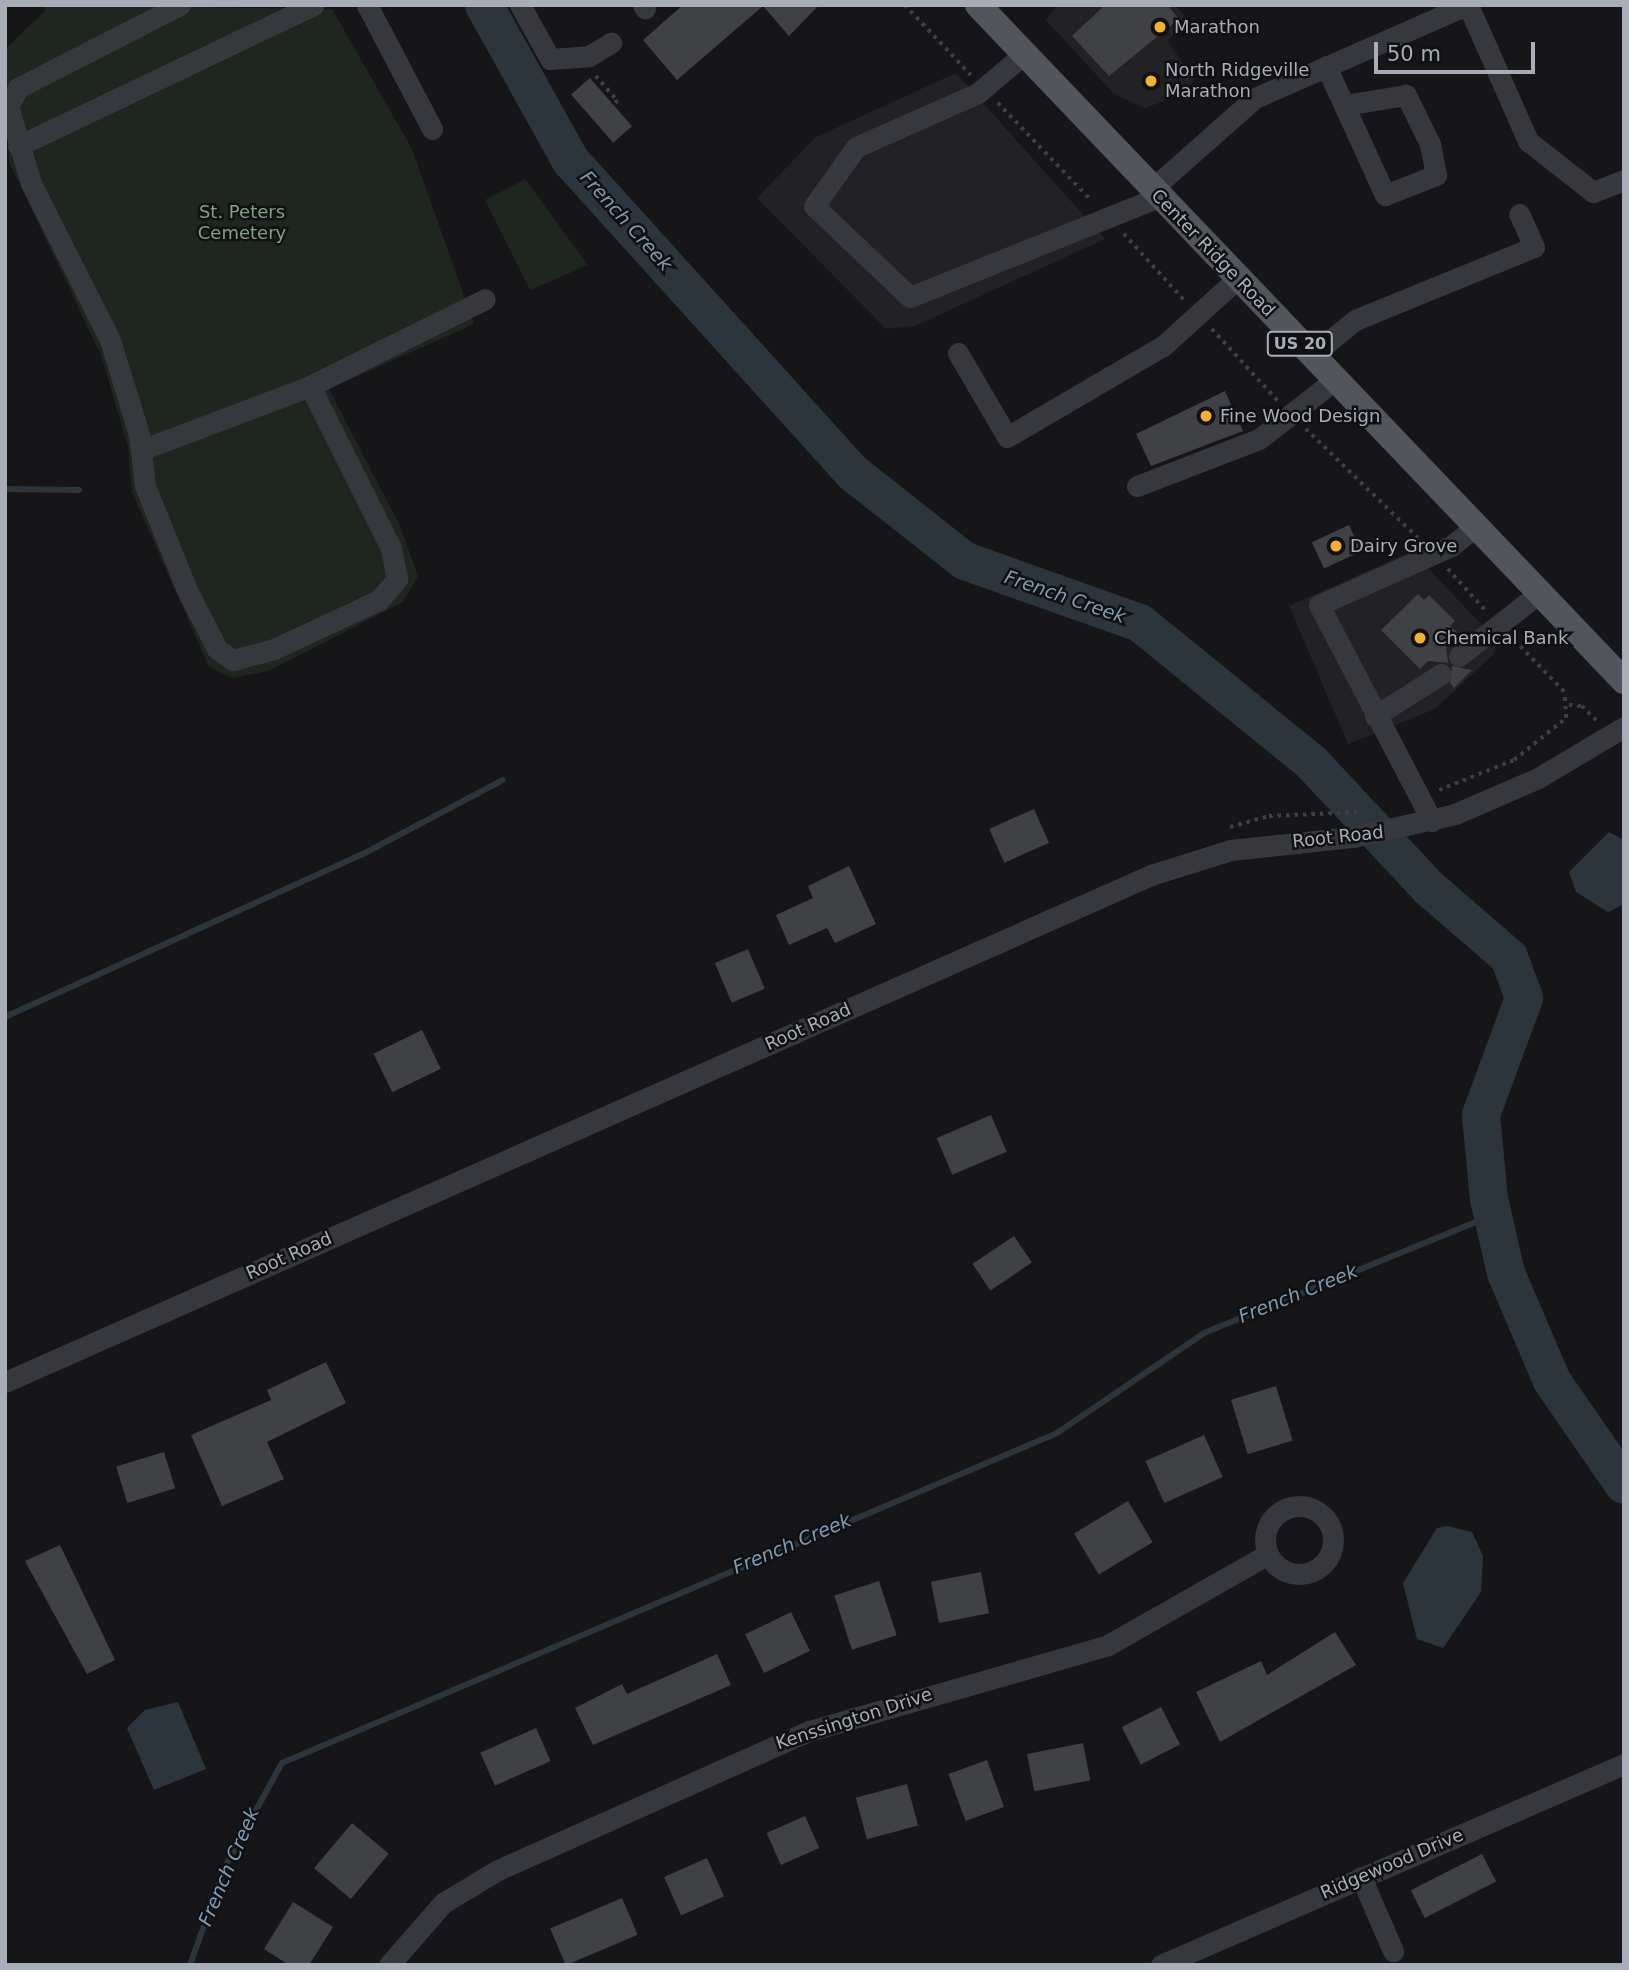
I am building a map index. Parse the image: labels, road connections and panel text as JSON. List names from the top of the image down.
{
  "streets": {
    "main road": ["Center Ridge Road", "US 20"],
    "street": ["Root Road", "Kenssington Drive", "Ridgewood Drive"]
  },
  "water": ["French Creek"],
  "parks": ["St. Peters Cemetery"],
  "places": [
    "Marathon",
    "North Ridgeville Marathon",
    "Fine Wood Design",
    "Dairy Grove",
    "Chemical Bank"
  ],
  "scale_bar": "50 m"
}
